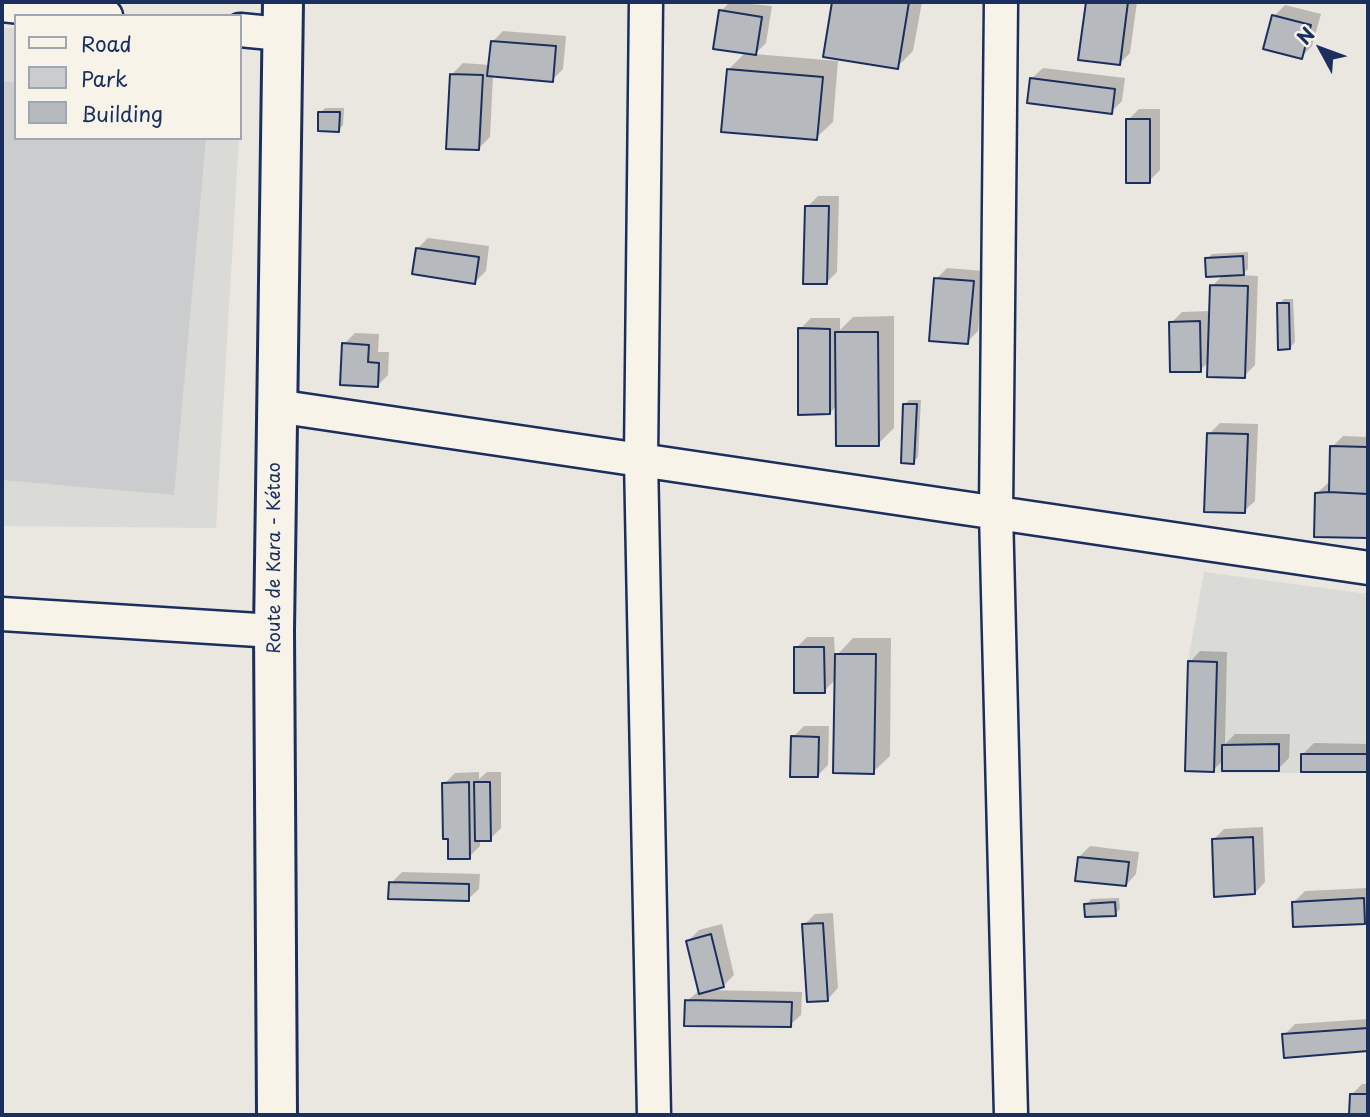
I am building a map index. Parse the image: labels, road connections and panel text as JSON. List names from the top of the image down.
{
  "streets": {
    "main road": ["Route de Kara - Kétao"]
  },
  "legend": ["Road", "Park", "Building"],
  "north": "top left"
}
